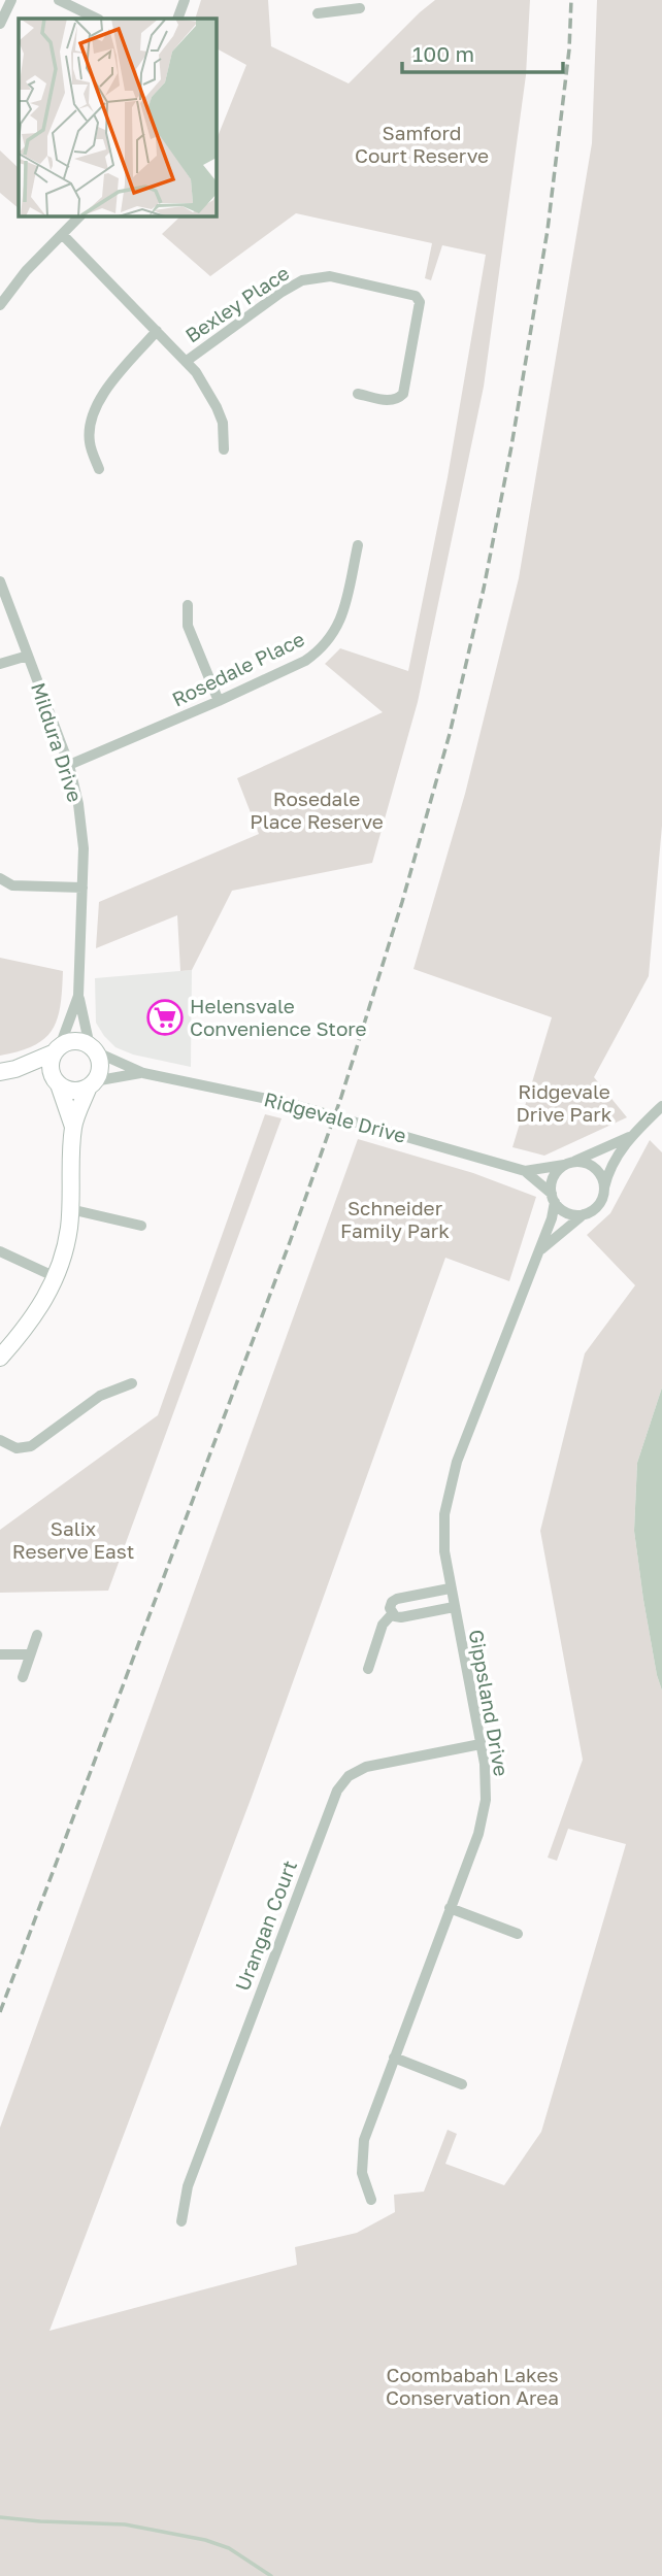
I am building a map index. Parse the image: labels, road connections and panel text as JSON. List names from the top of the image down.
{
  "streets": {
    "street": [
      "Bexley Place",
      "Rosedale Place",
      "Mildura Drive",
      "Ridgevale Drive",
      "Gippsland Drive",
      "Urangan Court"
    ]
  },
  "crossings": [
    ["Rosedale Place", "Mildura Drive"],
    ["Mildura Drive", "Ridgevale Drive"],
    ["Ridgevale Drive", "Gippsland Drive"],
    ["Gippsland Drive", "Urangan Court"]
  ],
  "parks": [
    "Samford Court Reserve",
    "Rosedale Place Reserve",
    "Ridgevale Drive Park",
    "Schneider Family Park",
    "Salix Reserve East",
    "Coombabah Lakes Conservation Area"
  ],
  "places": {
    "supermarket": ["Helensvale Convenience Store"]
  },
  "scale_bar": "100 m"
}
